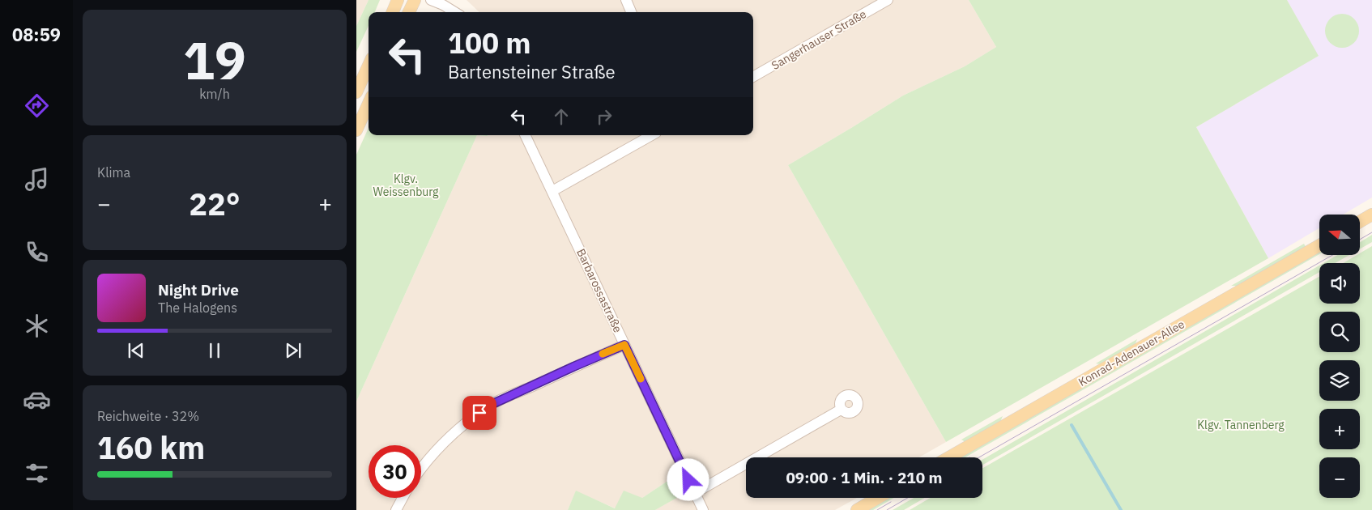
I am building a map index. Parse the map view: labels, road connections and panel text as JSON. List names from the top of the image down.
{
  "streets": {
    "main road": ["Konrad-Adenauer-Allee"],
    "street": ["Sangerhauser Straße", "Barbarossastraße"]
  },
  "parks": ["Klgv. Weissenburg", "Klgv. Tannenberg"],
  "north": "left",
  "page": {
    "tabs": "08:59",
    "tile": [
      ["19", "km/h"],
      "Klima",
      ["Reichweite · 32%", "160 km"]
    ],
    "turn": ["100 m", "Bartensteiner Straße"],
    "heat": ["−", "22°", "+"],
    "map_buttons": ["+", "−"],
    "song": ["Night Drive", "The Halogens"],
    "limit": "30",
    "trip": "09:00 · 1 Min. · 210 m"
  }
}
